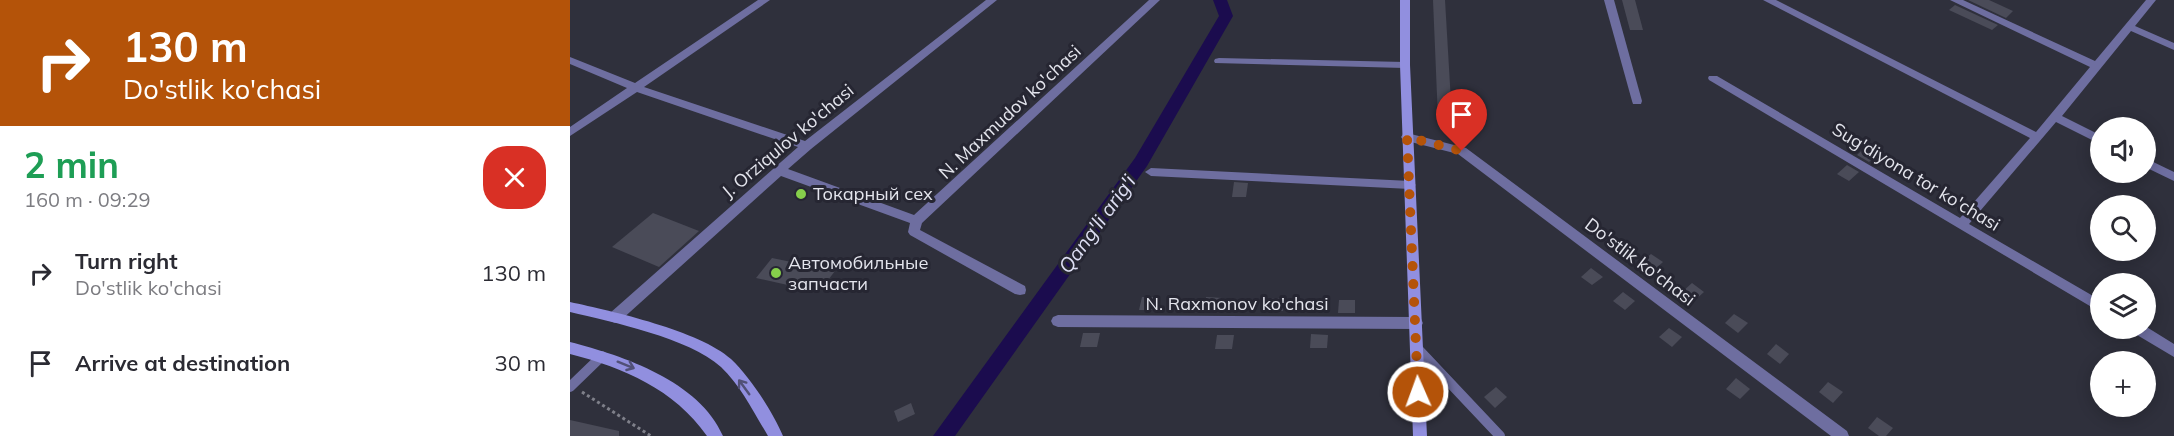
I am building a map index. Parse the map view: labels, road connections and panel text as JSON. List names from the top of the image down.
{
  "streets": {
    "street": [
      "N. Maxmudov ko'chasi",
      "J. Orziqulov ko'chasi",
      "Sug'diyona tor ko'chasi",
      "Do'stlik ko'chasi",
      "N. Raxmonov ko'chasi"
    ]
  },
  "water": ["Qang'li arig'i"],
  "places": ["Токарный сех", "Автомобильные запчасти"],
  "page": {
    "turn": ["130 m", "Do'stlik ko'chasi"],
    "map_buttons": "+",
    "heading": ["2 min", "160 m · 09:29"],
    "list": [
      {
        "name": "Turn right",
        "note": "Do'stlik ko'chasi",
        "value": "130 m"
      },
      {
        "name": "Arrive at destination",
        "value": "30 m"
      }
    ]
  }
}
